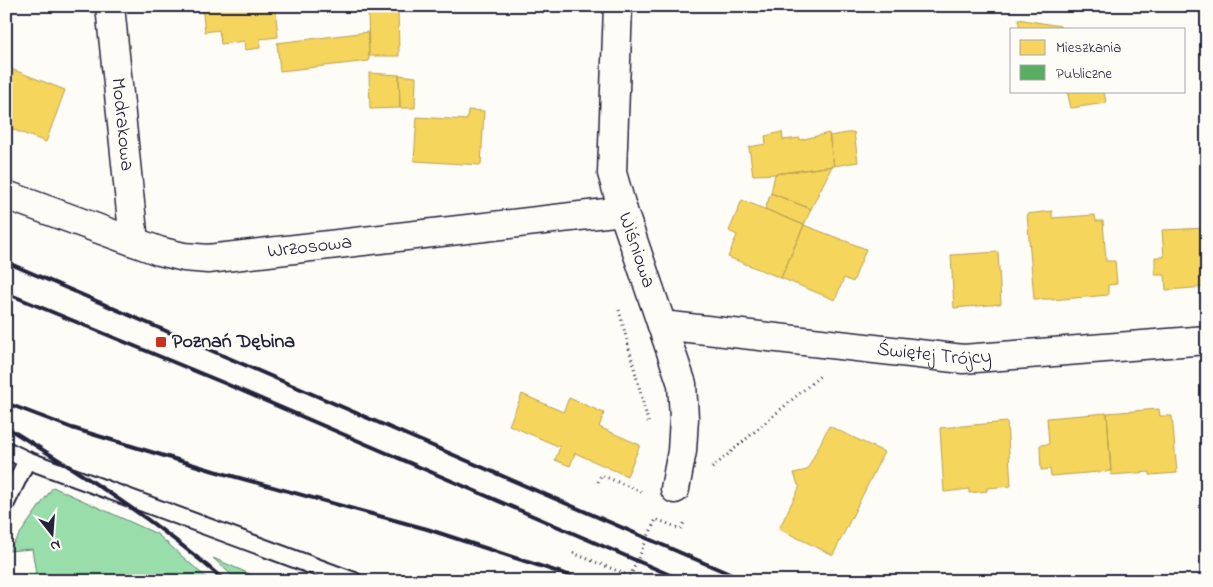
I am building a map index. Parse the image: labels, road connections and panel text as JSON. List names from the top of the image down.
{
  "streets": {
    "street": [
      "Modrakowa",
      "Wrzosowa",
      "Wiśniowa",
      "Świętej Trójcy"
    ]
  },
  "crossings": [
    ["Modrakowa", "Wrzosowa"],
    ["Wrzosowa", "Wiśniowa"],
    ["Wiśniowa", "Świętej Trójcy"]
  ],
  "places": {
    "transit": ["Poznań Dębina"]
  },
  "legend": ["Mieszkania", "Publiczne"],
  "north": "bottom"
}
